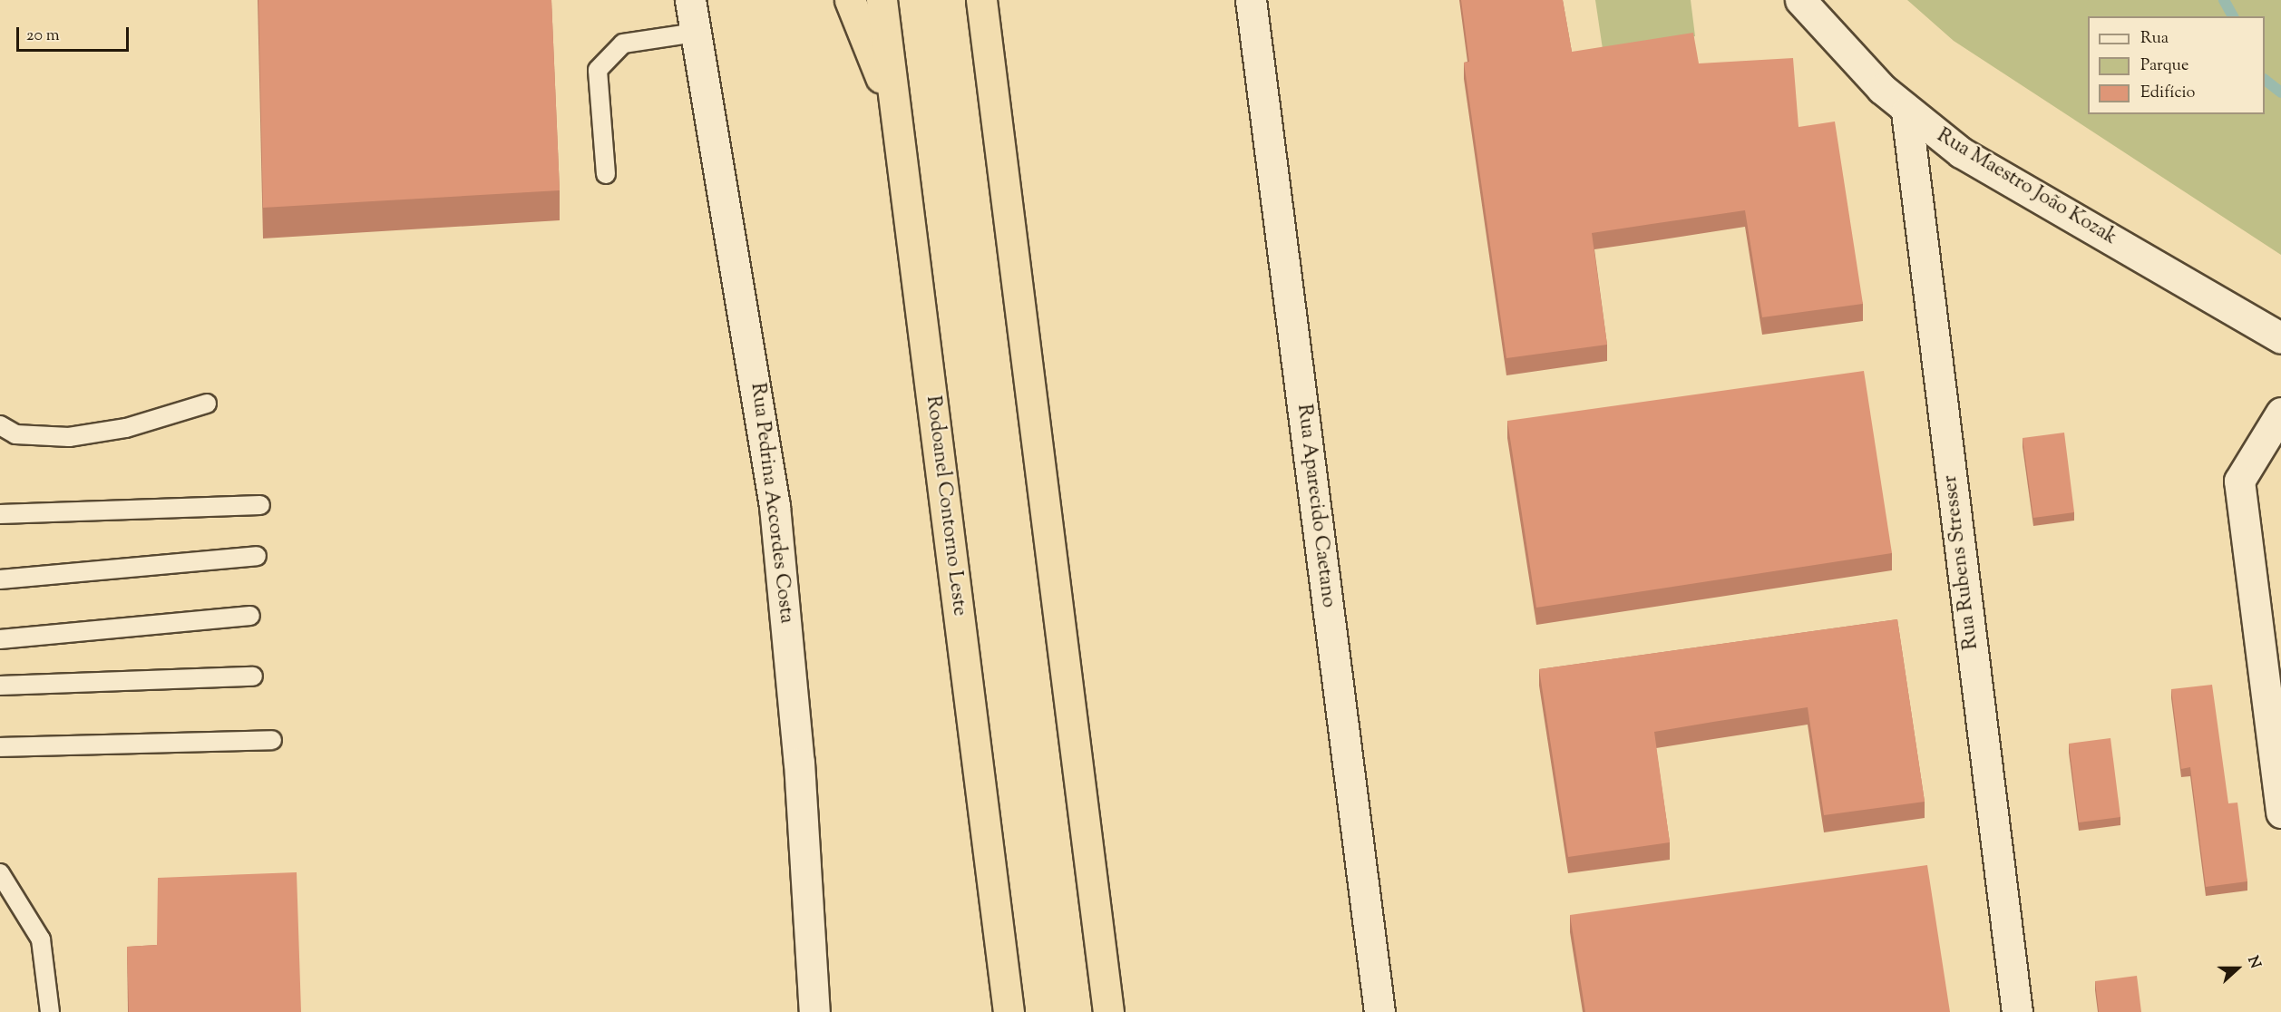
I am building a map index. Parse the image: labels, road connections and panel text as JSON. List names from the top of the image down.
{
  "streets": {
    "highway": ["Rodoanel Contorno Leste"],
    "street": [
      "Rua Maestro João Kozak",
      "Rua Pedrina Accordes Costa",
      "Rua Aparecido Caetano",
      "Rua Rubens Stresser"
    ]
  },
  "crossings": [
    ["Rua Maestro João Kozak", "Rua Rubens Stresser"]
  ],
  "legend": ["Rua", "Parque", "Edifício"],
  "scale_bar": "20 m",
  "north": "right"
}
